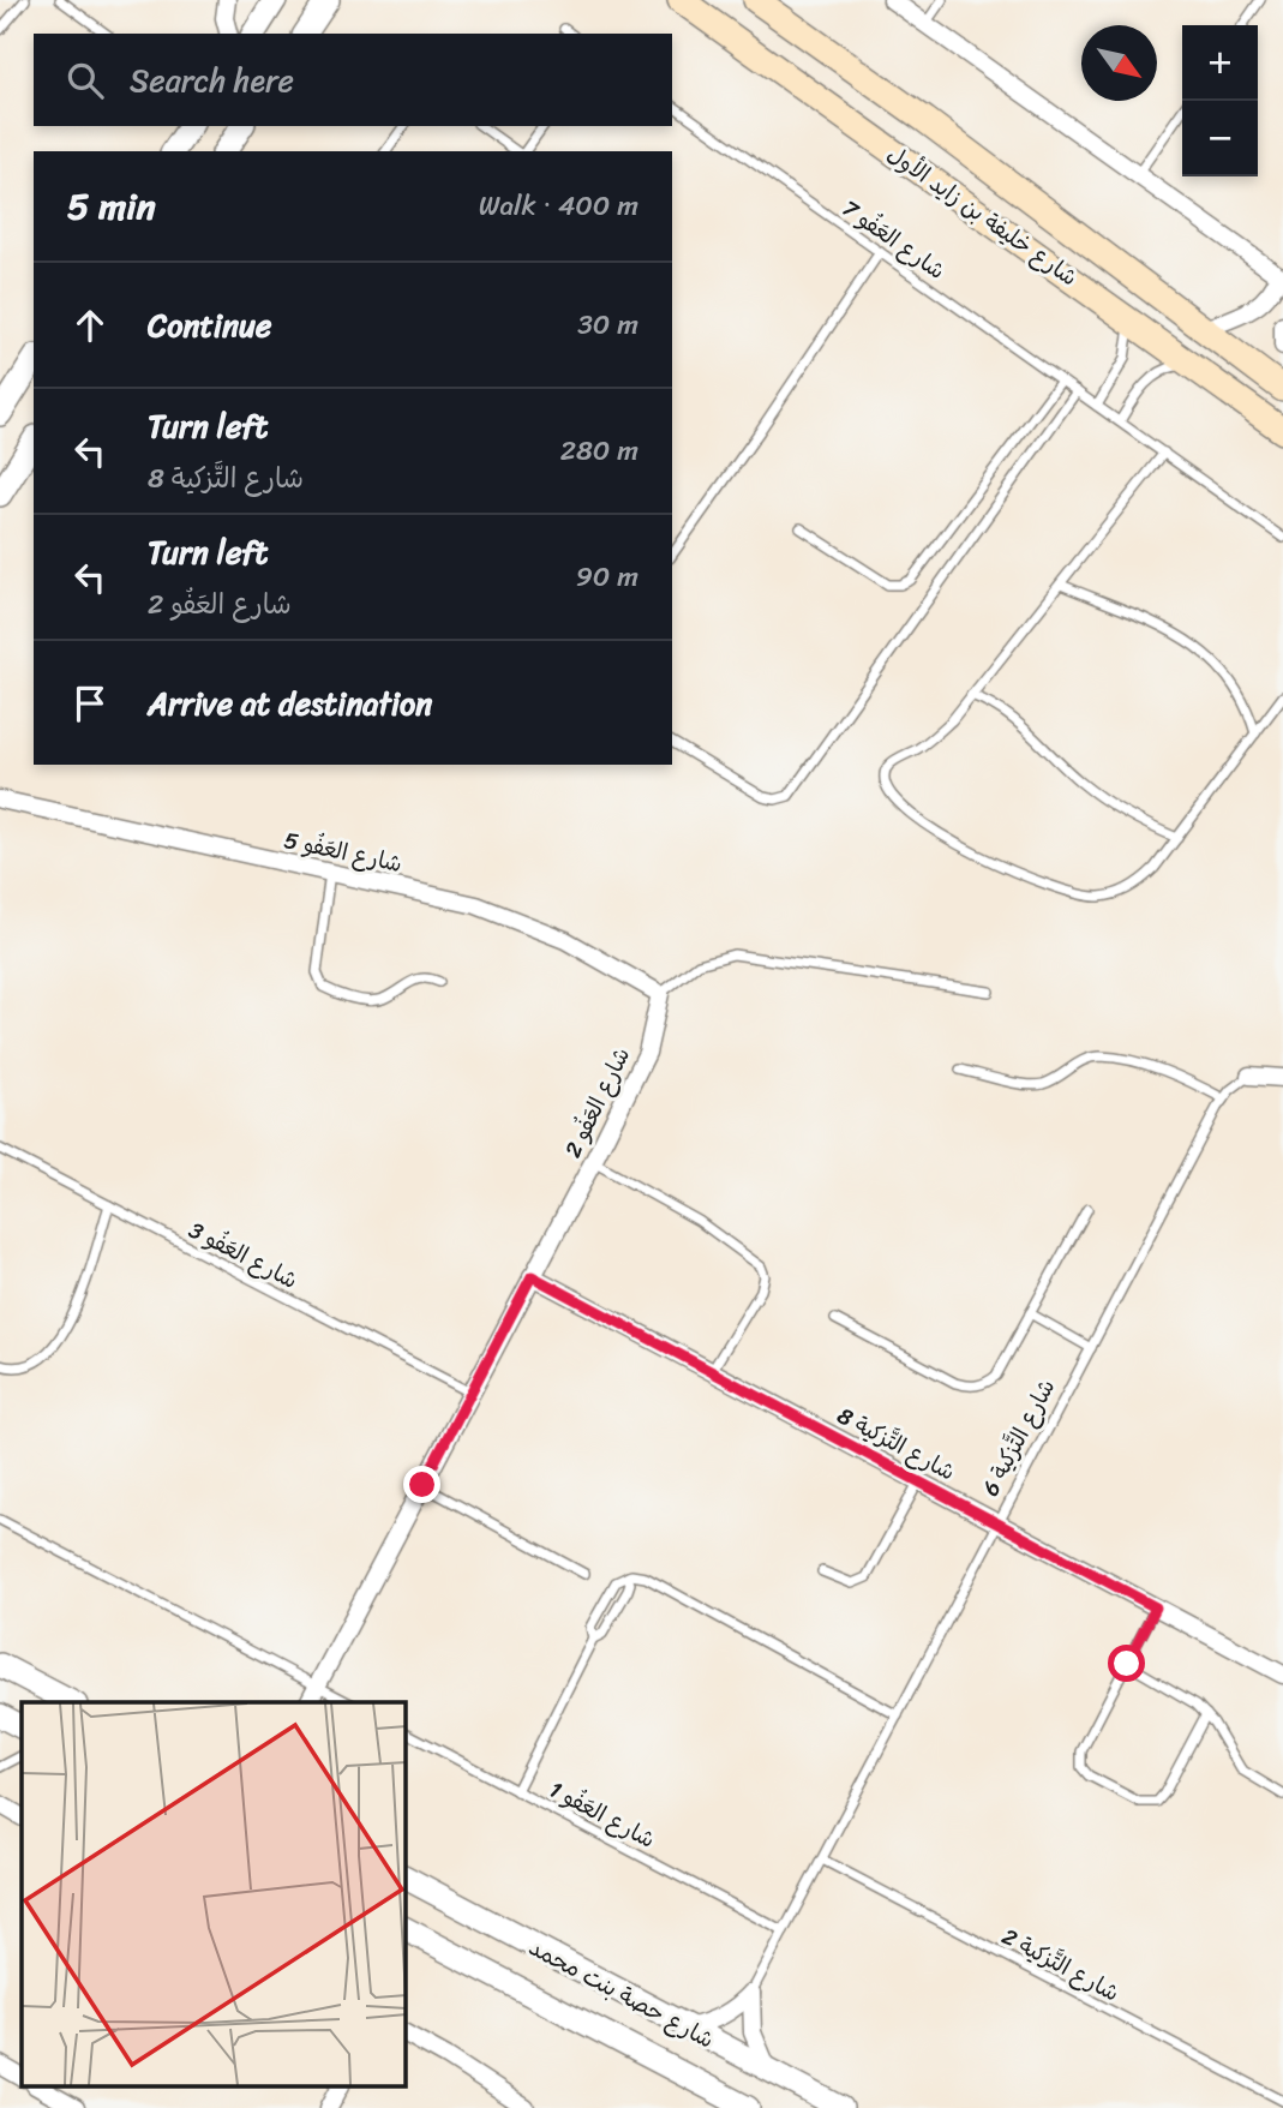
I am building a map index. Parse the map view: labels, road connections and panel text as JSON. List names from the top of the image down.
{
  "streets": {
    "main road": ["شارع خليفة بن زايد الأول"],
    "street": [
      "شارع العَفُو 5",
      "شارع العَفُو 2",
      "شارع التَّزكية 6",
      "شارع التَّزكية 8",
      "شارع حصة بنت محمد"
    ],
    "lane": [
      "شارع العَفُو 7",
      "شارع العَفُو 3",
      "شارع العَفُو 1",
      "شارع التَّزكية 2"
    ]
  },
  "crossings": [
    ["شارع العَفُو 5", "شارع العَفُو 2"],
    ["شارع العَفُو 2", "شارع العَفُو 3"],
    ["شارع العَفُو 2", "شارع التَّزكية 8"],
    ["شارع التَّزكية 6", "شارع التَّزكية 8"],
    ["شارع التَّزكية 6", "شارع العَفُو 1"],
    ["شارع التَّزكية 6", "شارع التَّزكية 2"],
    ["شارع التَّزكية 6", "شارع حصة بنت محمد"]
  ],
  "north": "bottom right",
  "page": {
    "map_buttons": ["+", "−"],
    "search": "Search here",
    "heading": ["5 min", "Walk · 400 m"],
    "list": [
      ["Continue", "30 m"],
      ["Turn left", "شارع التَّزكية 8", "280 m"],
      ["Turn left", "شارع العَفُو 2", "90 m"],
      "Arrive at destination"
    ]
  }
}
